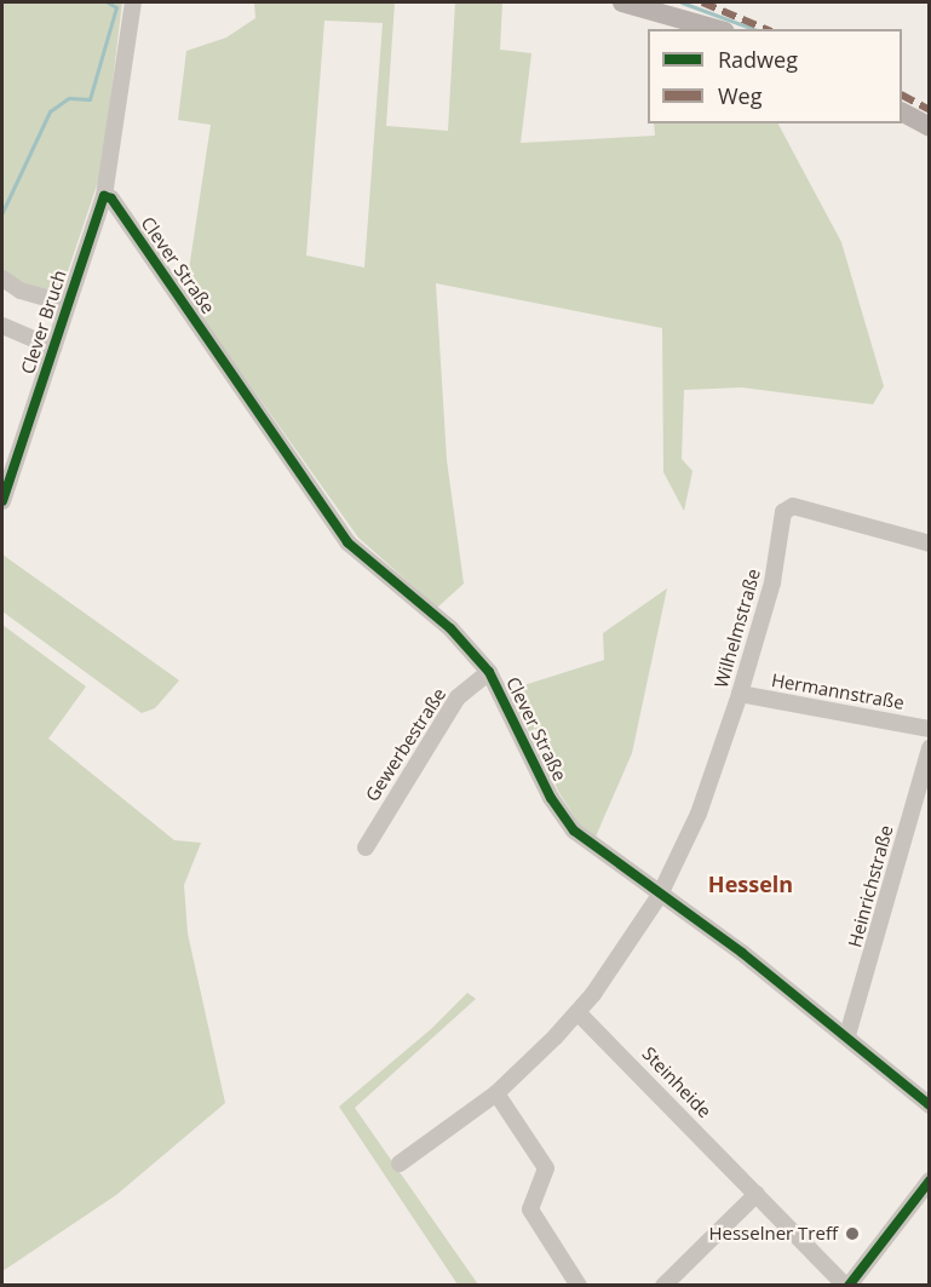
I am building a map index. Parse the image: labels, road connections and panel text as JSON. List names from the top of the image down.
{
  "streets": {
    "street": [
      "Clever Straße",
      "Clever Bruch",
      "Wilhelmstraße",
      "Hermannstraße",
      "Gewerbestraße",
      "Heinrichstraße",
      "Steinheide"
    ]
  },
  "crossings": [
    ["Clever Straße", "Clever Bruch"],
    ["Clever Straße", "Wilhelmstraße"],
    ["Clever Straße", "Gewerbestraße"],
    ["Clever Straße", "Heinrichstraße"],
    ["Wilhelmstraße", "Hermannstraße"]
  ],
  "districts": ["Hesseln"],
  "places": ["Hesselner Treff"],
  "legend": ["Radweg", "Weg"]
}
